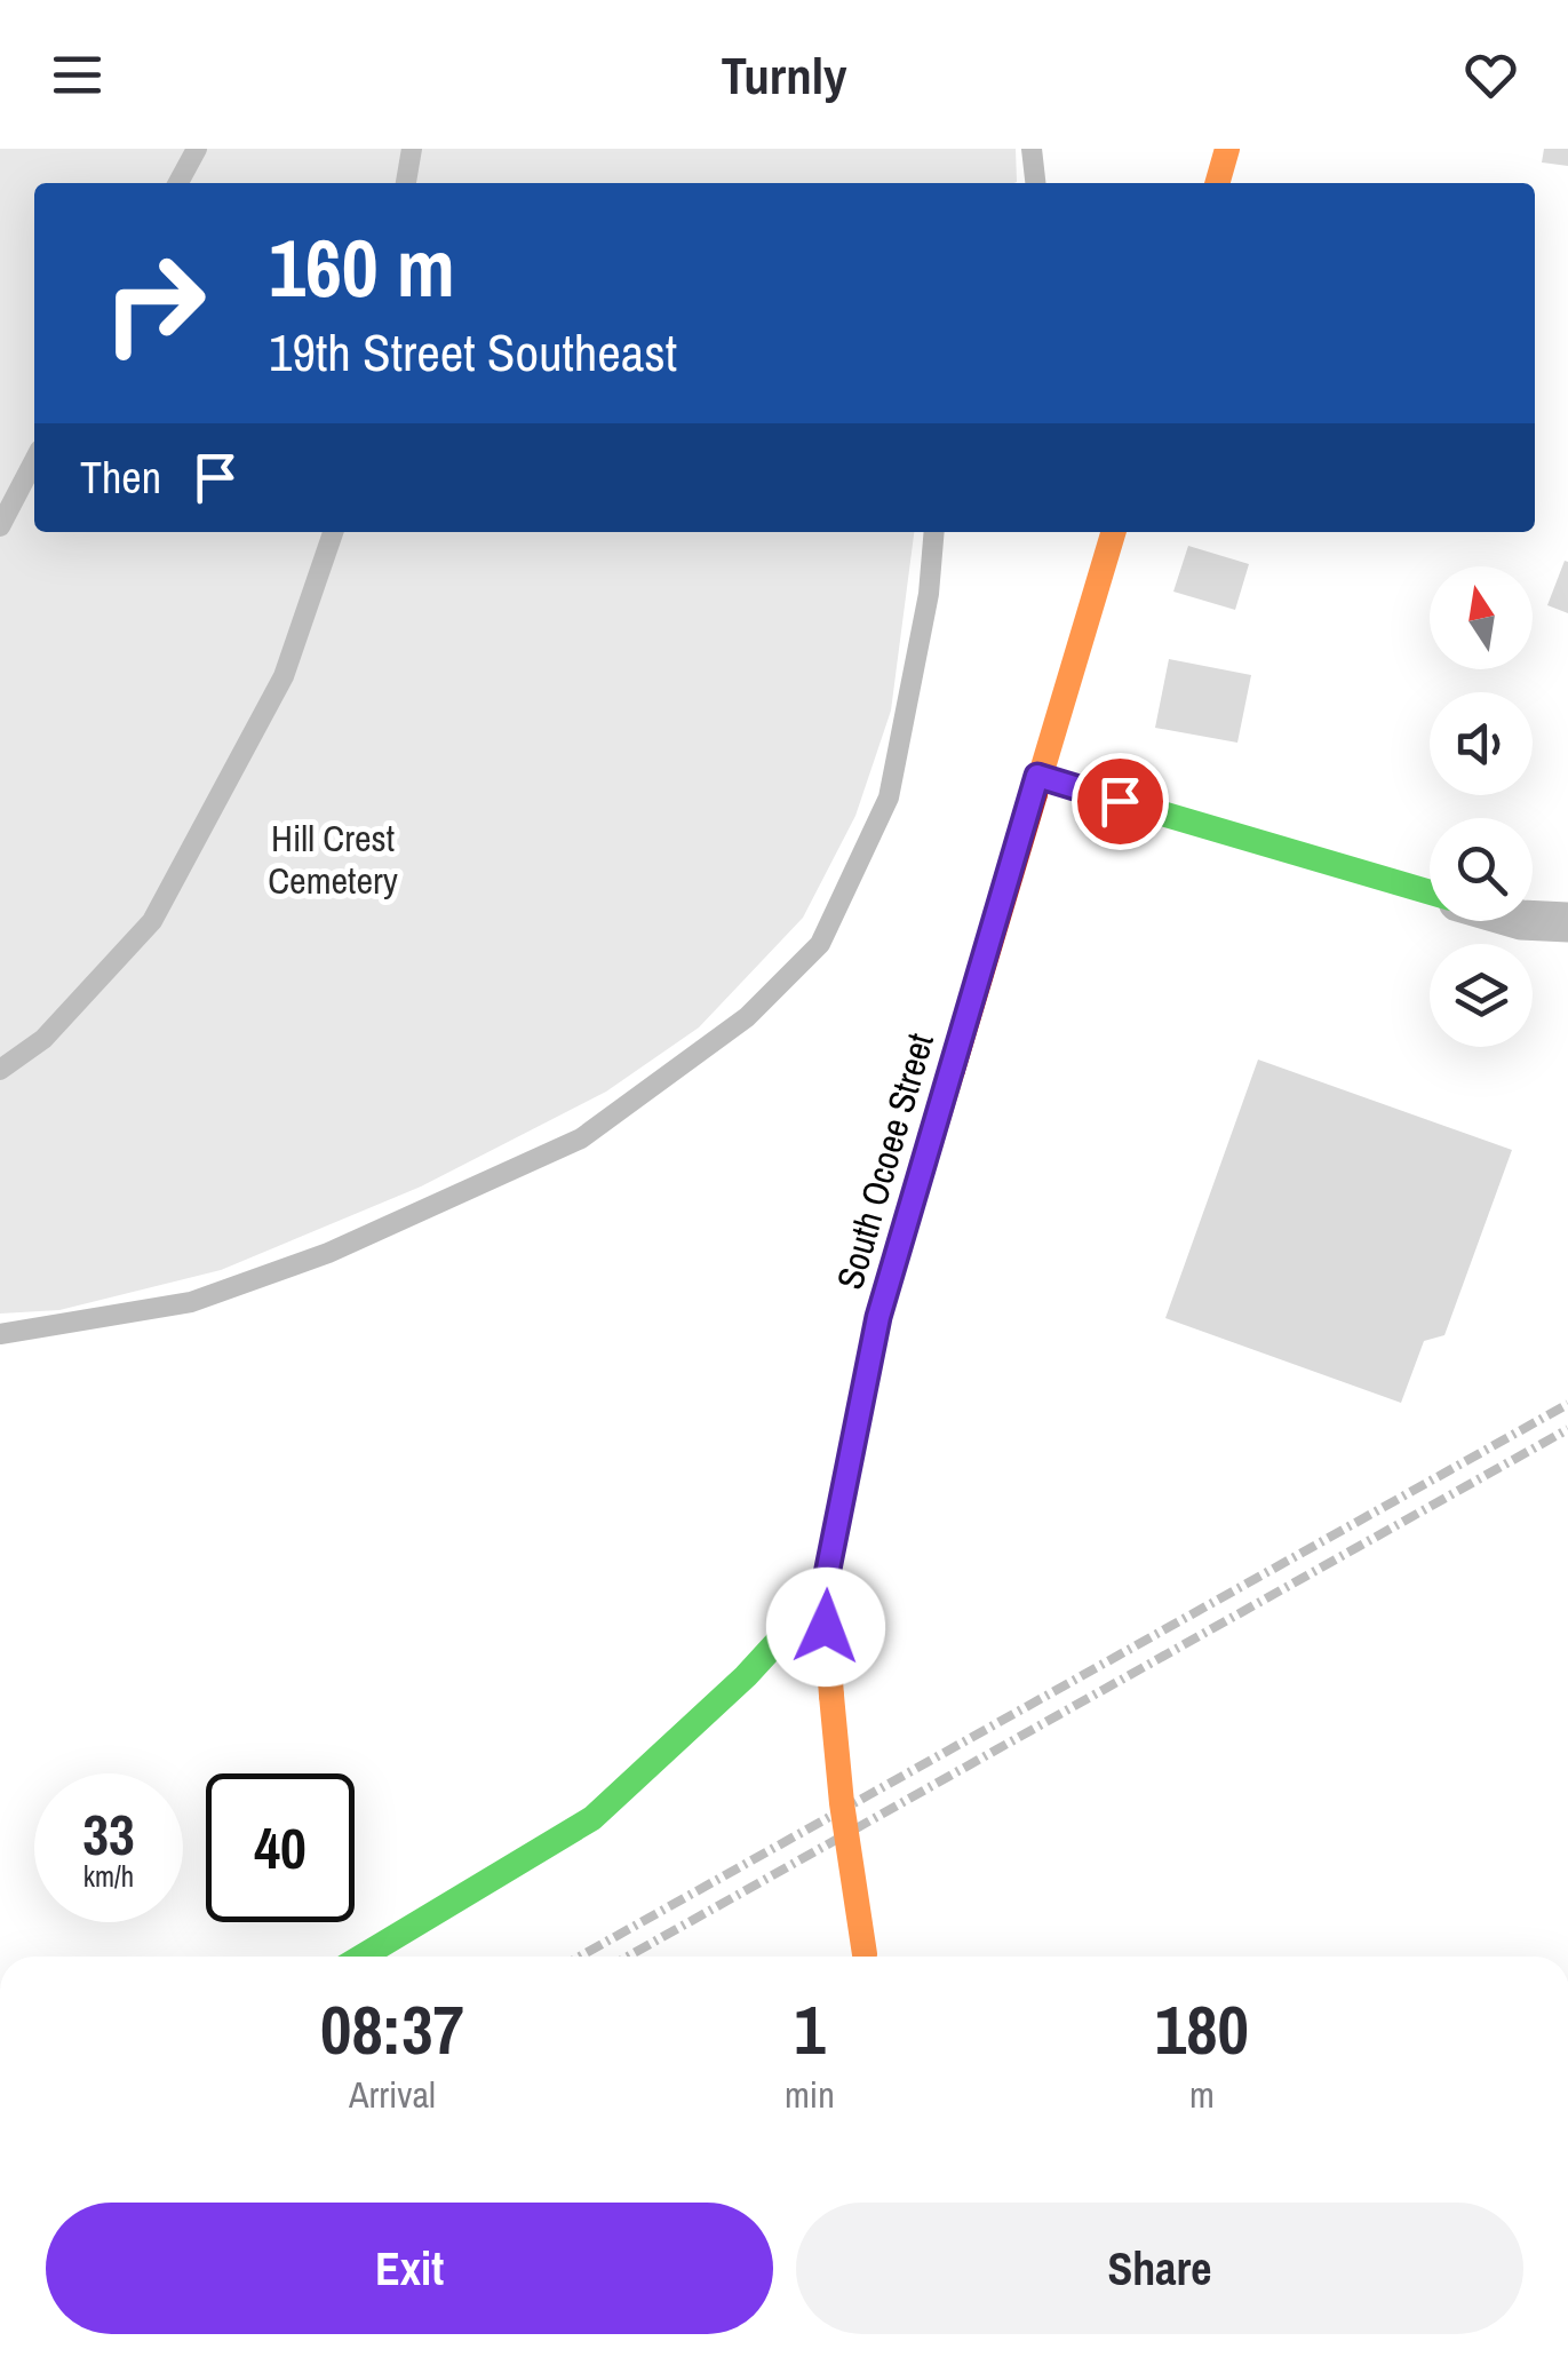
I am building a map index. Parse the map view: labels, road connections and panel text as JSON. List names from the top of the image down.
{
  "streets": {
    "street": ["South Ocoee Street"]
  },
  "parks": ["Hill Crest Cemetery"],
  "north": "top",
  "page": {
    "header": "Turnly",
    "turn": ["160 m", "19th Street Southeast"],
    "then": "Then",
    "speed": "33 km/h",
    "limit": "40",
    "eta": [
      "08:37",
      "Arrival",
      "1",
      "min",
      "180",
      "m"
    ],
    "buttons": ["Exit", "Share"]
  }
}
